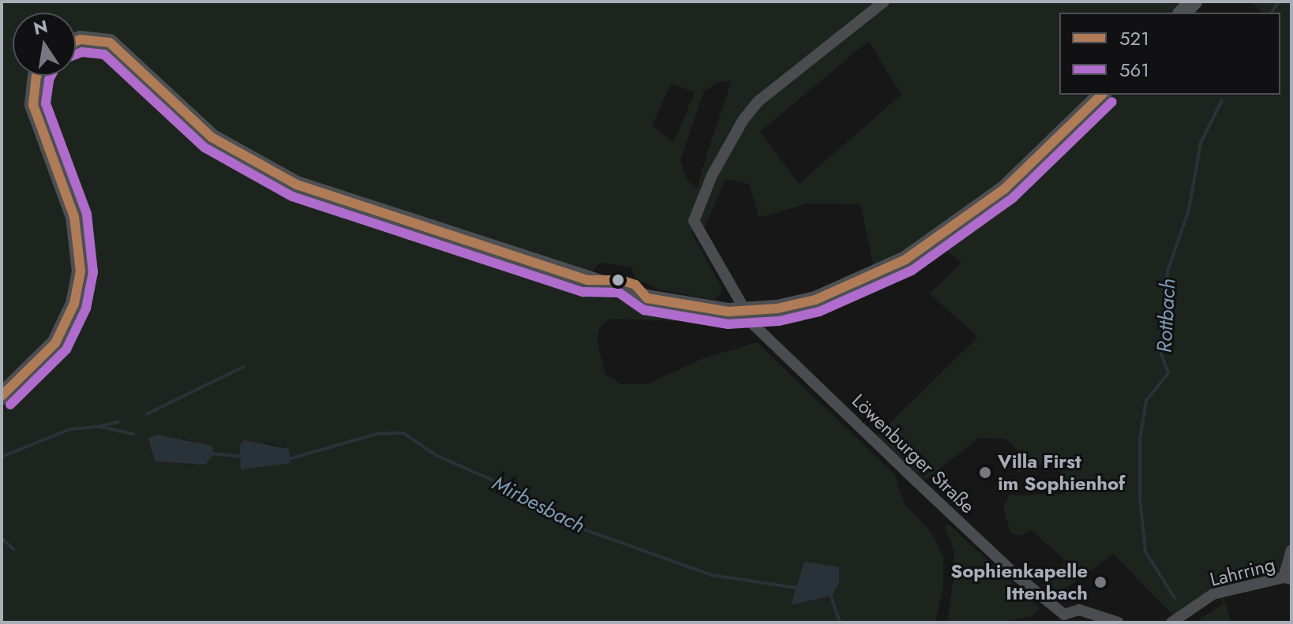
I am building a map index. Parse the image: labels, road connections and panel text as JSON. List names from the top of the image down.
{
  "streets": {
    "street": ["Löwenburger Straße", "Lahrring"]
  },
  "water": ["Rottbach", "Mirbesbach"],
  "places": ["Villa First im Sophienhof", "Sophienkapelle Ittenbach"],
  "lines": ["transit line 521", "transit line 561"],
  "legend": ["521", "561"],
  "north": "top"
}
